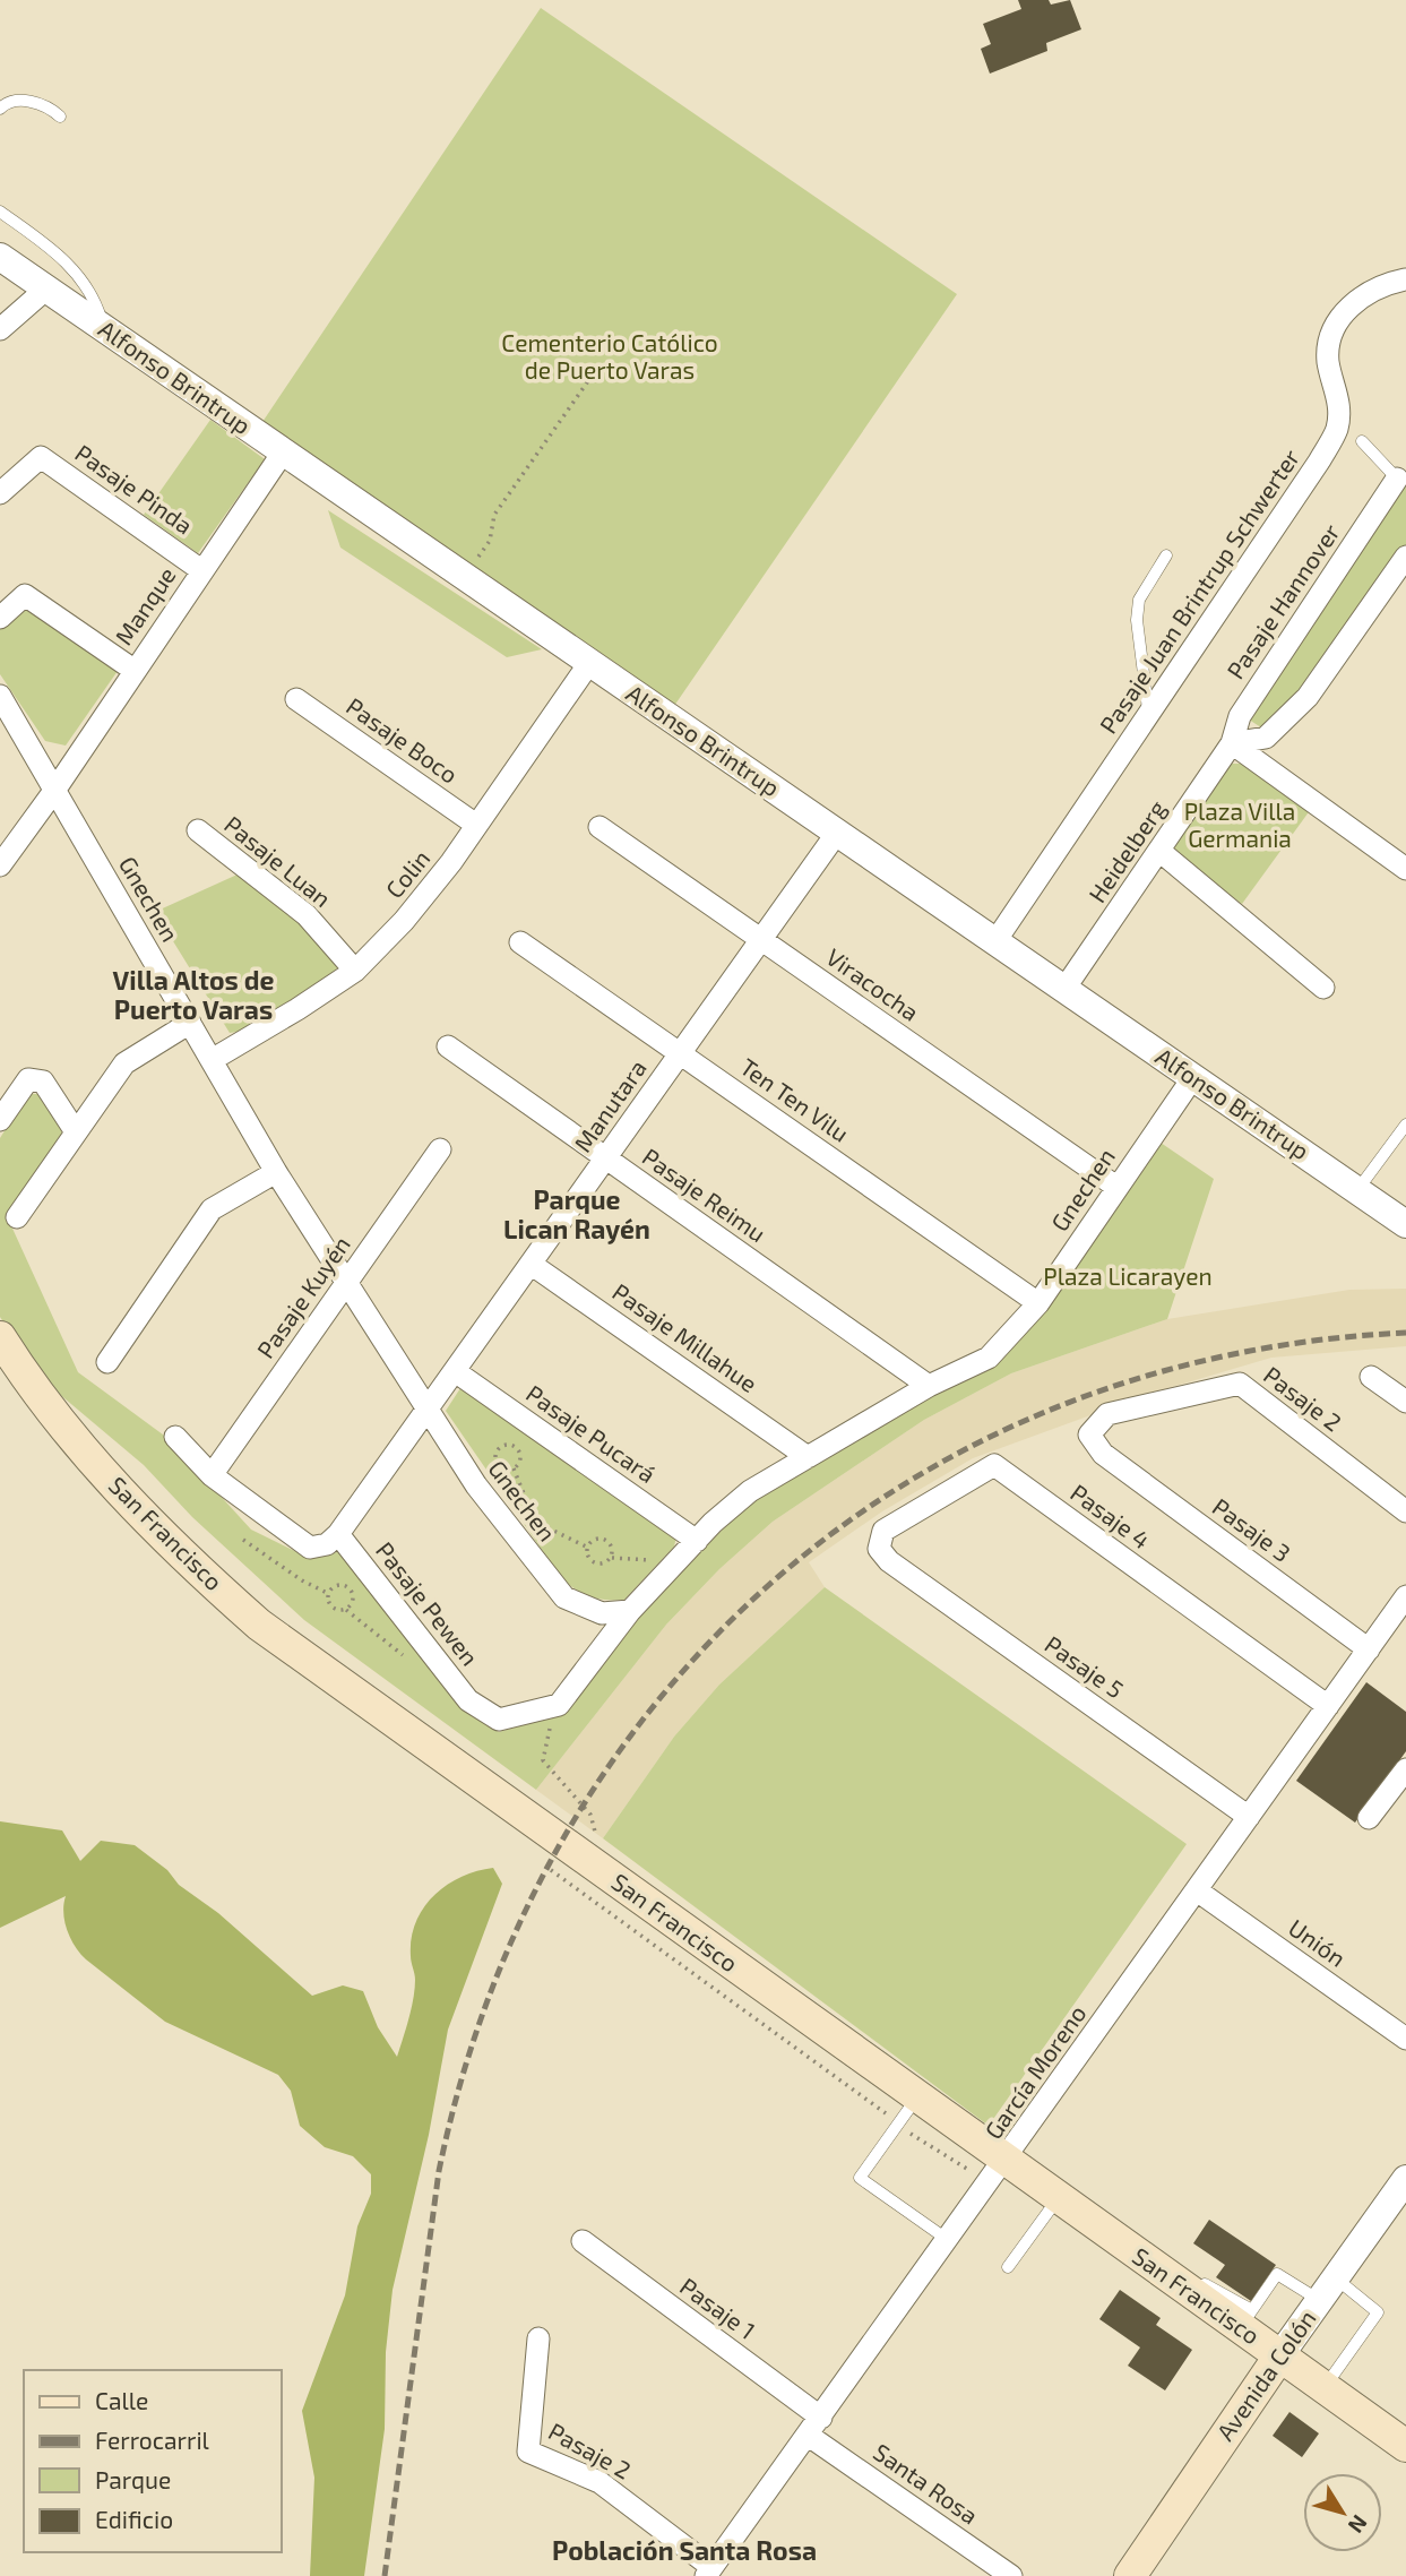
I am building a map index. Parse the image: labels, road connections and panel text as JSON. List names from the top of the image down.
{
  "streets": {
    "main road": ["San Francisco", "Avenida Colón"],
    "street": [
      "Alfonso Brintrup",
      "Pasaje Pinda",
      "Pasaje Juan Brintrup Schwerter",
      "Pasaje Hannover",
      "Manque",
      "Pasaje Boco",
      "Heidelberg",
      "Pasaje Luan",
      "Colin",
      "Gnechen",
      "Viracocha",
      "Ten Ten Vilu",
      "Manutara",
      "Pasaje Reimu",
      "Pasaje Kuyén",
      "Pasaje Millahue",
      "Pasaje 2",
      "Pasaje Pucará",
      "Pasaje 4",
      "Pasaje 3",
      "Pasaje Pewen",
      "Pasaje 5",
      "Unión",
      "García Moreno",
      "Pasaje 1",
      "Santa Rosa"
    ]
  },
  "crossings": [
    ["Alfonso Brintrup", "Pasaje Juan Brintrup Schwerter"],
    ["Alfonso Brintrup", "Manque"],
    ["Alfonso Brintrup", "Heidelberg"],
    ["Alfonso Brintrup", "Colin"],
    ["Alfonso Brintrup", "Gnechen"],
    ["Alfonso Brintrup", "Manutara"],
    ["Pasaje Pinda", "Manque"],
    ["Pasaje Hannover", "Heidelberg"],
    ["Manque", "Gnechen"],
    ["Pasaje Boco", "Colin"],
    ["Pasaje Luan", "Colin"],
    ["Colin", "Gnechen"],
    ["Gnechen", "Viracocha"],
    ["Gnechen", "Ten Ten Vilu"],
    ["Gnechen", "Manutara"],
    ["Gnechen", "Pasaje Reimu"],
    ["Gnechen", "Pasaje Kuyén"],
    ["Gnechen", "Pasaje Millahue"],
    ["Gnechen", "Pasaje Pucará"],
    ["Gnechen", "Pasaje Pewen"],
    ["Viracocha", "Manutara"],
    ["Ten Ten Vilu", "Manutara"],
    ["Manutara", "Pasaje Reimu"],
    ["Manutara", "Pasaje Millahue"],
    ["Manutara", "Pasaje Pucará"],
    ["Manutara", "Pasaje Pewen"],
    ["Pasaje 2", "Pasaje 3"],
    ["Pasaje 2", "García Moreno"],
    ["Pasaje 4", "Pasaje 5"],
    ["Pasaje 4", "García Moreno"],
    ["Pasaje 3", "García Moreno"],
    ["San Francisco", "García Moreno"],
    ["San Francisco", "Avenida Colón"],
    ["Pasaje 5", "García Moreno"],
    ["Unión", "García Moreno"],
    ["García Moreno", "Pasaje 1"],
    ["García Moreno", "Santa Rosa"],
    ["Pasaje 1", "Santa Rosa"]
  ],
  "districts": ["Villa Altos de Puerto Varas", "Parque Lican Rayén", "Población Santa Rosa"],
  "parks": ["Cementerio Católico de Puerto Varas", "Plaza Villa Germania", "Plaza Licarayen"],
  "legend": [
    "Calle",
    "Ferrocarril",
    "Parque",
    "Edificio"
  ],
  "north": "bottom right"
}
